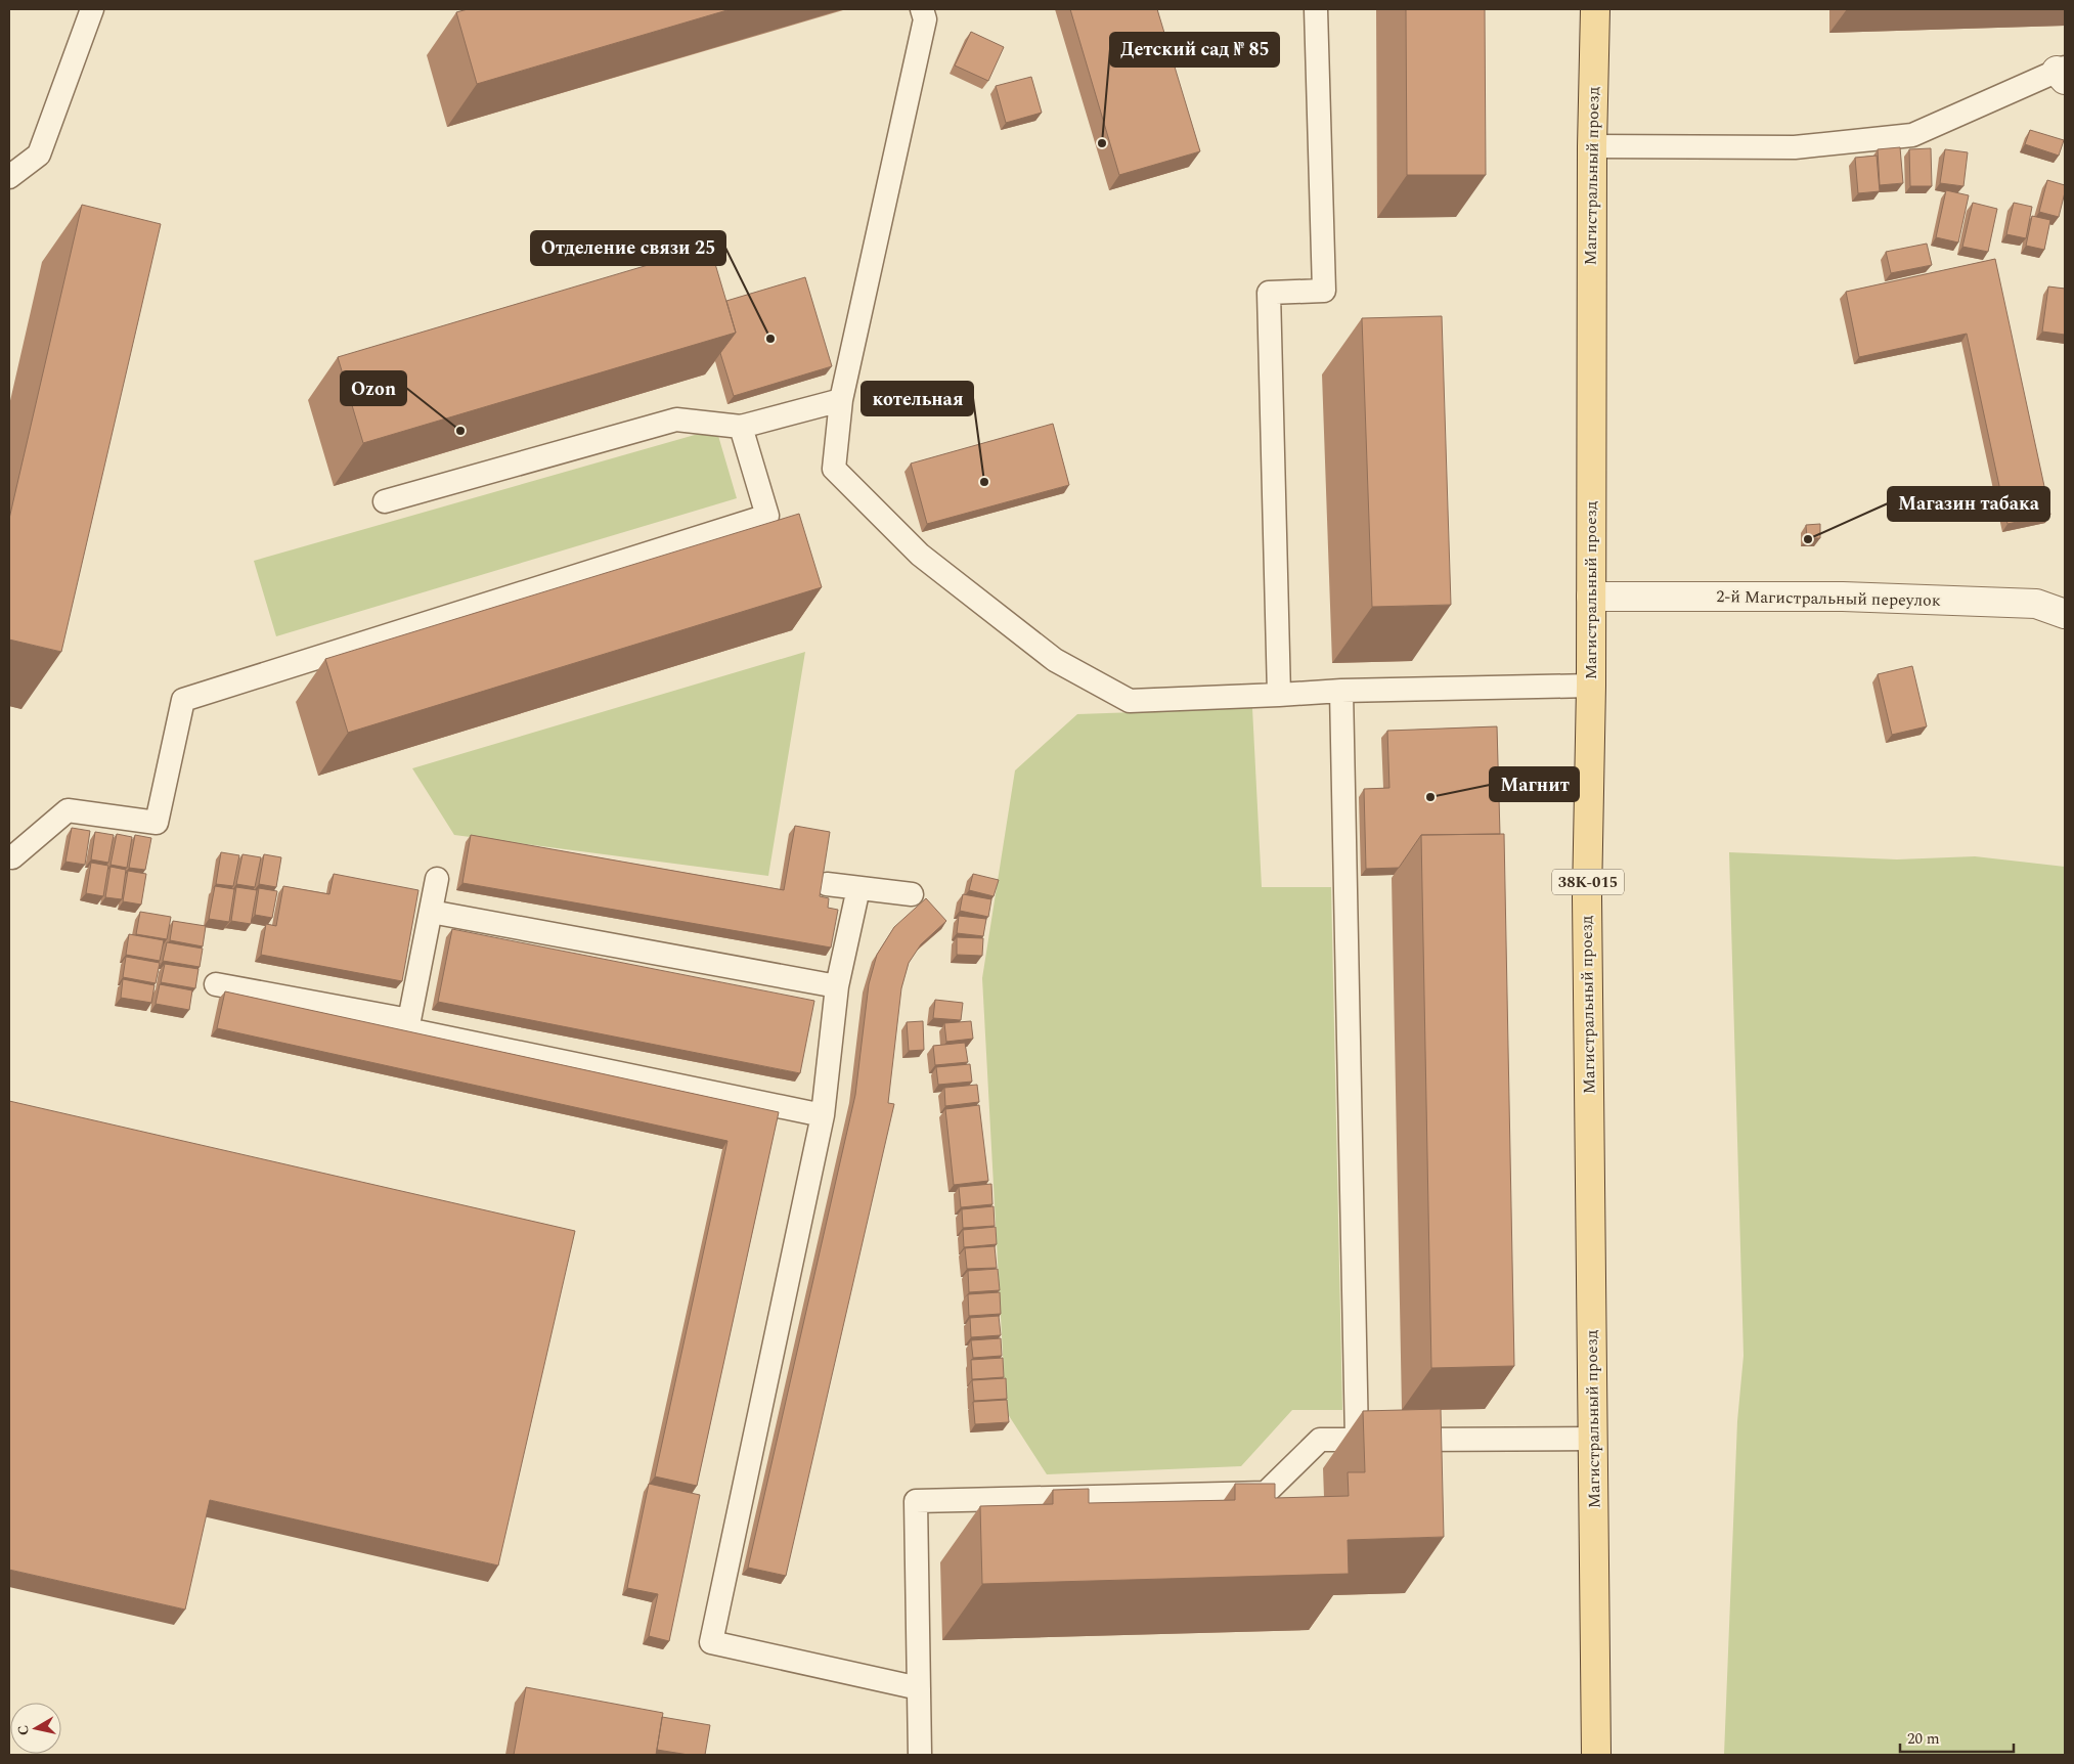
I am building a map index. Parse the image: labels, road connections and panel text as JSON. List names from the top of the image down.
{
  "streets": {
    "main road": ["Магистральный проезд", "38К-015"],
    "street": ["2-й Магистральный переулок"]
  },
  "crossings": [
    ["Магистральный проезд", "2-й Магистральный переулок"]
  ],
  "places": [
    "Детский сад № 85",
    "Отделение связи 25",
    "Ozon",
    "котельная",
    "Магазин табака",
    "Магнит"
  ],
  "scale_bar": "20 m",
  "north": "left"
}
